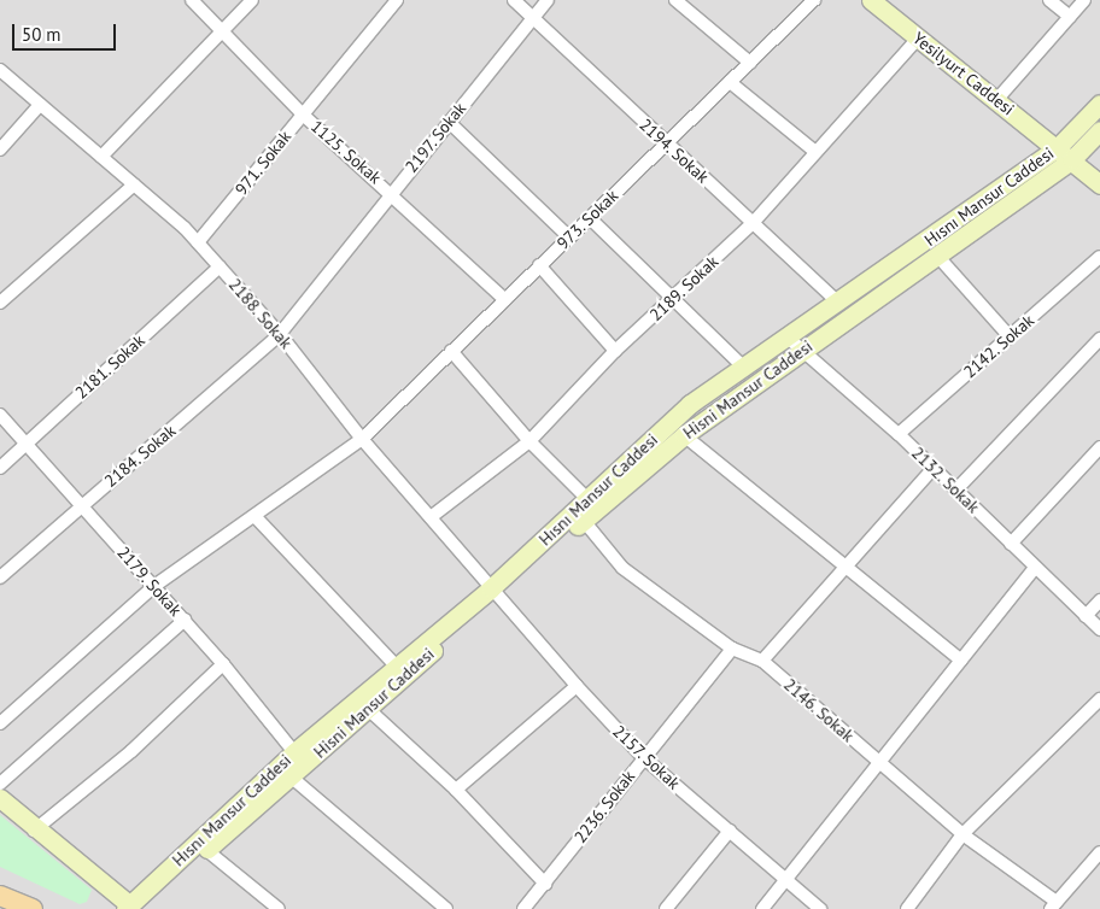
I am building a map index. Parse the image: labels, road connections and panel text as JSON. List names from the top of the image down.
{
  "streets": {
    "main road": ["Yesilyurt Caddesi", "Hısnı Mansur Caddesi", "Hisni Mansur Caddesi"],
    "street": [
      "2197. Sokak",
      "2194. Sokak",
      "1125. Sokak",
      "971. Sokak",
      "973. Sokak",
      "2189. Sokak",
      "2188. Sokak",
      "2142. Sokak",
      "2181. Sokak",
      "2184. Sokak",
      "2132. Sokak",
      "2179. Sokak",
      "2146. Sokak",
      "2157. Sokak",
      "2236. Sokak"
    ]
  },
  "crossings": [
    ["Yesilyurt Caddesi", "Hısnı Mansur Caddesi"],
    ["Yesilyurt Caddesi", "2189. Sokak"],
    ["Yesilyurt Caddesi", "Hisni Mansur Caddesi"],
    ["2197. Sokak", "2194. Sokak"],
    ["2197. Sokak", "1125. Sokak"],
    ["2197. Sokak", "2188. Sokak"],
    ["2197. Sokak", "2184. Sokak"],
    ["2194. Sokak", "Hısnı Mansur Caddesi"],
    ["2194. Sokak", "973. Sokak"],
    ["2194. Sokak", "2189. Sokak"],
    ["1125. Sokak", "971. Sokak"],
    ["1125. Sokak", "973. Sokak"],
    ["971. Sokak", "2188. Sokak"],
    ["Hısnı Mansur Caddesi", "2188. Sokak"],
    ["Hısnı Mansur Caddesi", "Hisni Mansur Caddesi"],
    ["Hısnı Mansur Caddesi", "2132. Sokak"],
    ["Hısnı Mansur Caddesi", "2179. Sokak"],
    ["Hısnı Mansur Caddesi", "2157. Sokak"],
    ["973. Sokak", "2188. Sokak"],
    ["973. Sokak", "2179. Sokak"],
    ["2189. Sokak", "2188. Sokak"],
    ["2188. Sokak", "2181. Sokak"],
    ["2188. Sokak", "Hisni Mansur Caddesi"],
    ["2188. Sokak", "2184. Sokak"],
    ["2188. Sokak", "2157. Sokak"],
    ["2142. Sokak", "2132. Sokak"],
    ["2181. Sokak", "2179. Sokak"],
    ["Hisni Mansur Caddesi", "2132. Sokak"],
    ["Hisni Mansur Caddesi", "2146. Sokak"],
    ["Hisni Mansur Caddesi", "2157. Sokak"],
    ["2184. Sokak", "2179. Sokak"],
    ["2146. Sokak", "2236. Sokak"],
    ["2157. Sokak", "2236. Sokak"]
  ],
  "scale_bar": "50 m"
}
